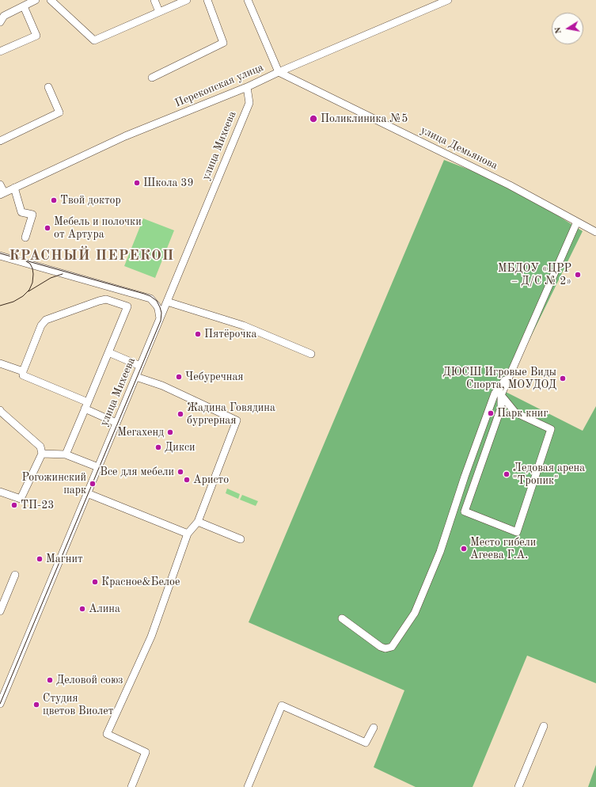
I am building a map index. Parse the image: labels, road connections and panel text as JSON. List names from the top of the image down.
{
  "streets": {
    "street": ["Перекопская улица", "улица Михеева", "улица Демьянова"]
  },
  "crossings": [
    ["Перекопская улица", "улица Михеева"],
    ["Перекопская улица", "улица Демьянова"]
  ],
  "districts": ["КРАСНЫЙ ПЕРЕКОП"],
  "places": [
    "Поликлиника №5",
    "Школа 39",
    "Твой доктор",
    "Мебель и полочки от Артура",
    "МБДОУ «ЦРР – Д/С № 2»",
    "Пятёрочка",
    "Чебуречная",
    "ДЮСШ Игровые Виды Спорта, МОУДОД",
    "Парк книг",
    "Жадина Говядина бургерная",
    "Мегахенд",
    "Дикси",
    "Все для мебели",
    "Ледовая арена \"Тропик\"",
    "Аристо",
    "Рогожинский парк",
    "ТП-23",
    "Место гибели Агеева Г.А.",
    "Магнит",
    "Красное&Белое",
    "Алина",
    "Деловой союз",
    "Студия цветов Виолет"
  ],
  "north": "left"
}
